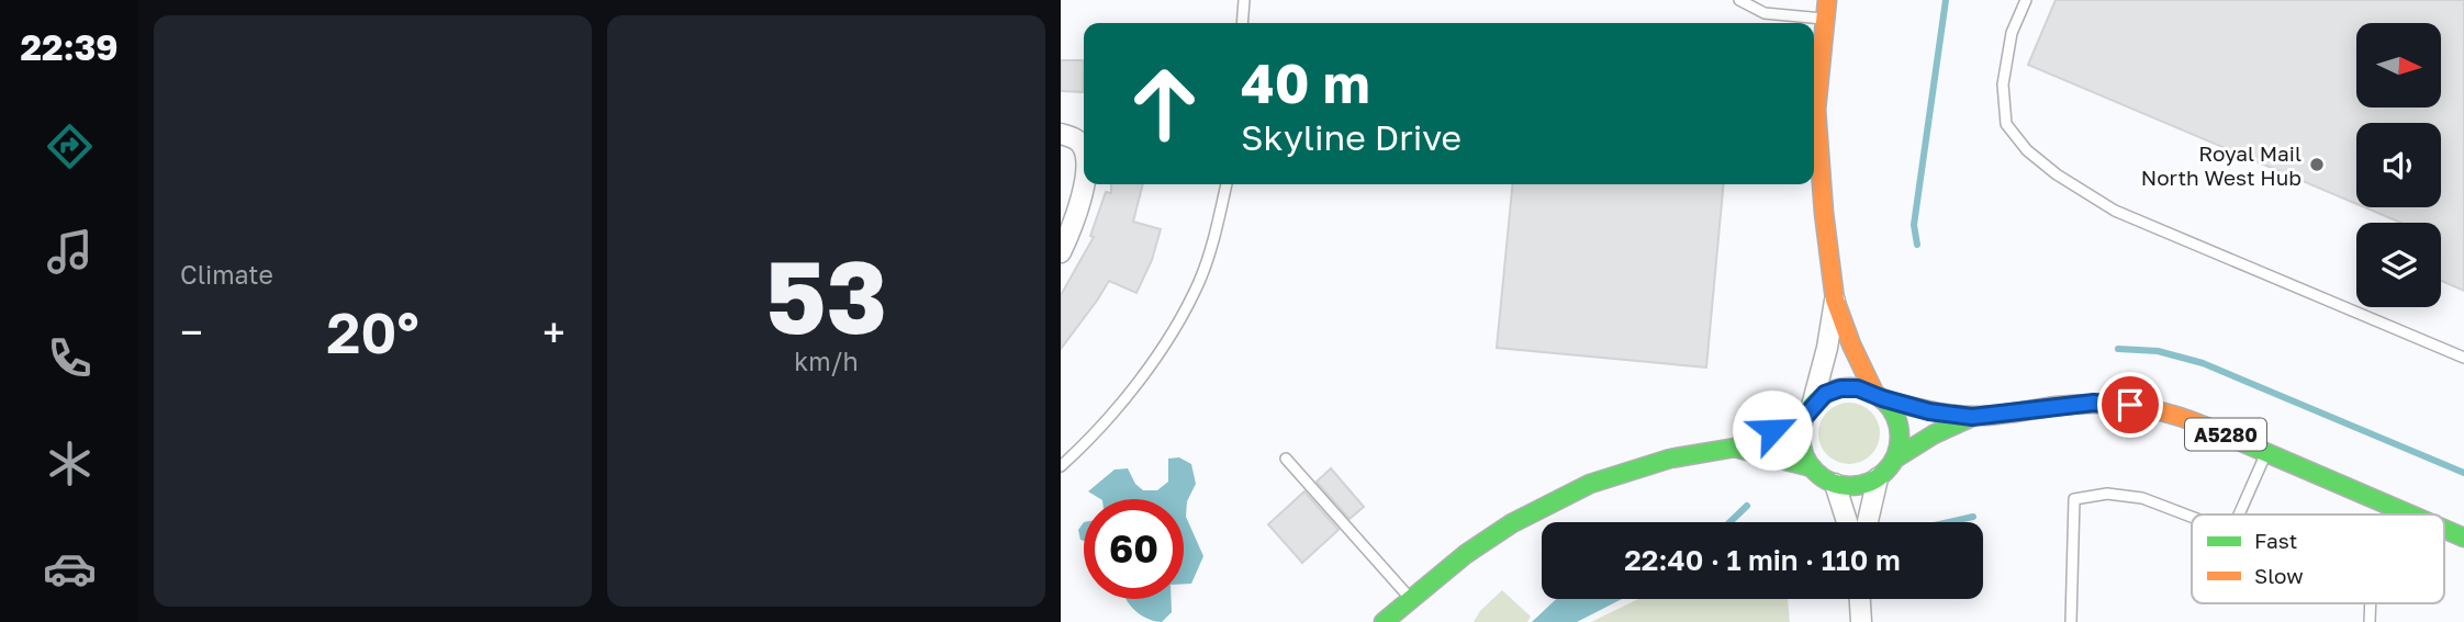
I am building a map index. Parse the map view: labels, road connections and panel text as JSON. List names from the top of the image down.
{
  "streets": {
    "main road": ["A5280"]
  },
  "places": ["Royal Mail North West Hub"],
  "legend": ["Fast", "Slow"],
  "north": "right",
  "page": {
    "tabs": "22:39",
    "tile": [
      "Climate",
      ["53", "km/h"]
    ],
    "turn": ["40 m", "Skyline Drive"],
    "heat": ["−", "20°", "+"],
    "limit": "60",
    "trip": "22:40 · 1 min · 110 m"
  }
}
